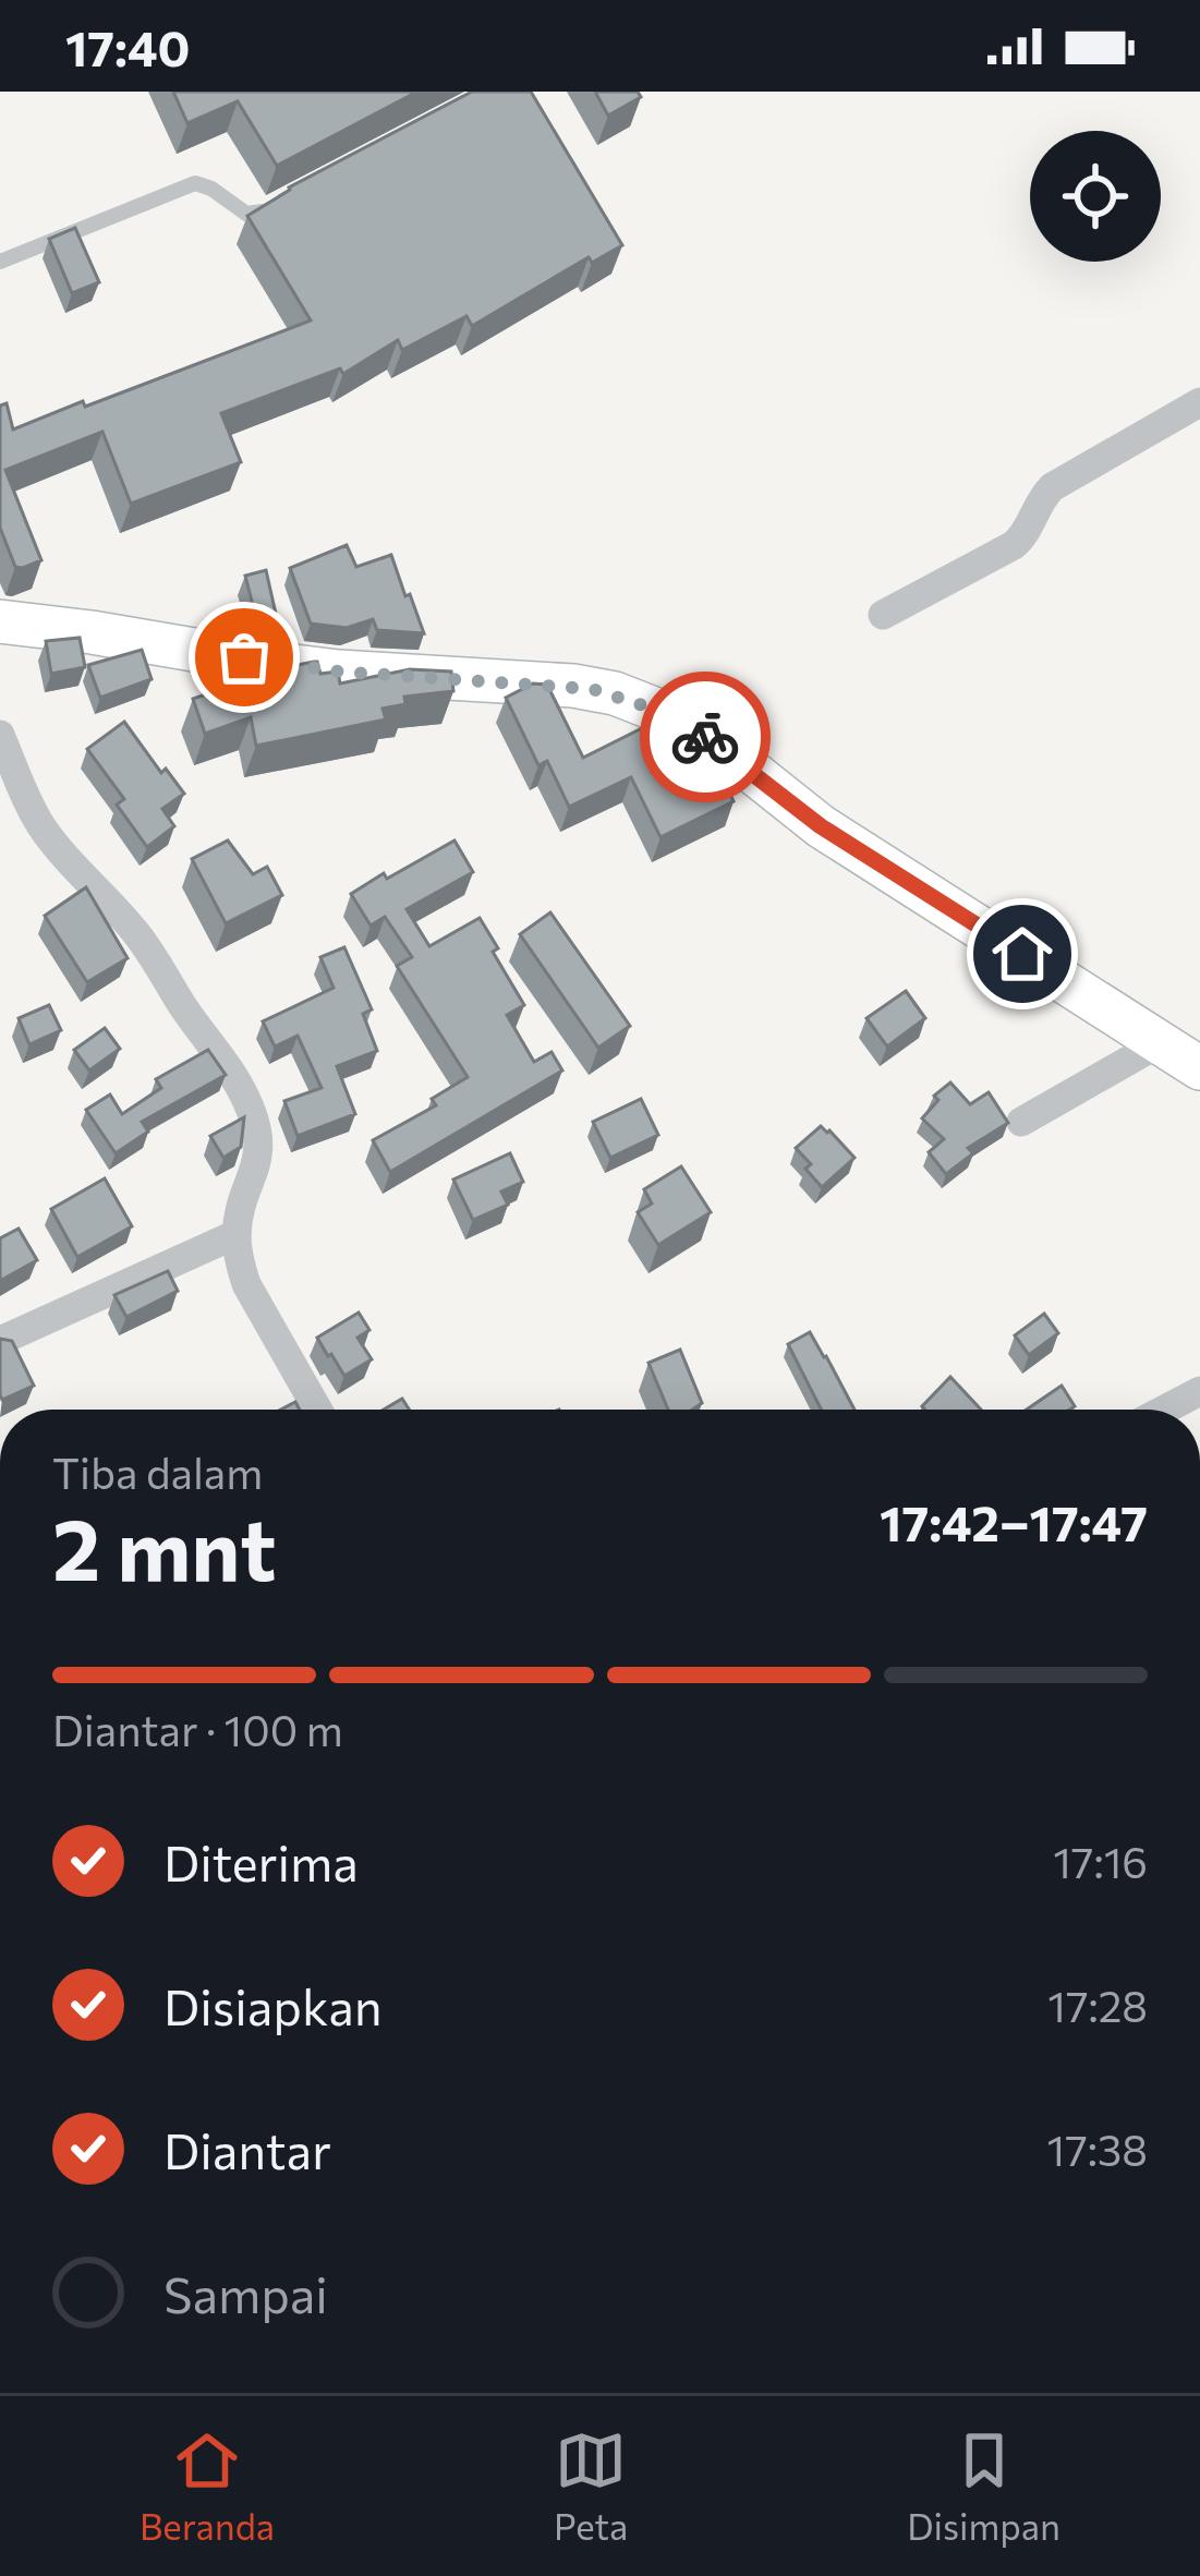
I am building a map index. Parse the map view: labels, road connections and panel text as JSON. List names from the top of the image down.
{
  "page": {
    "status": "17:40",
    "heading": ["2 mnt", "Tiba dalam", "17:42–17:47"],
    "bar": "Diantar · 100 m",
    "list": [
      ["Diterima", "17:16"],
      ["Disiapkan", "17:28"],
      ["Diantar", "17:38"],
      "Sampai"
    ],
    "tabs": ["Beranda", "Peta", "Disimpan"]
  }
}
